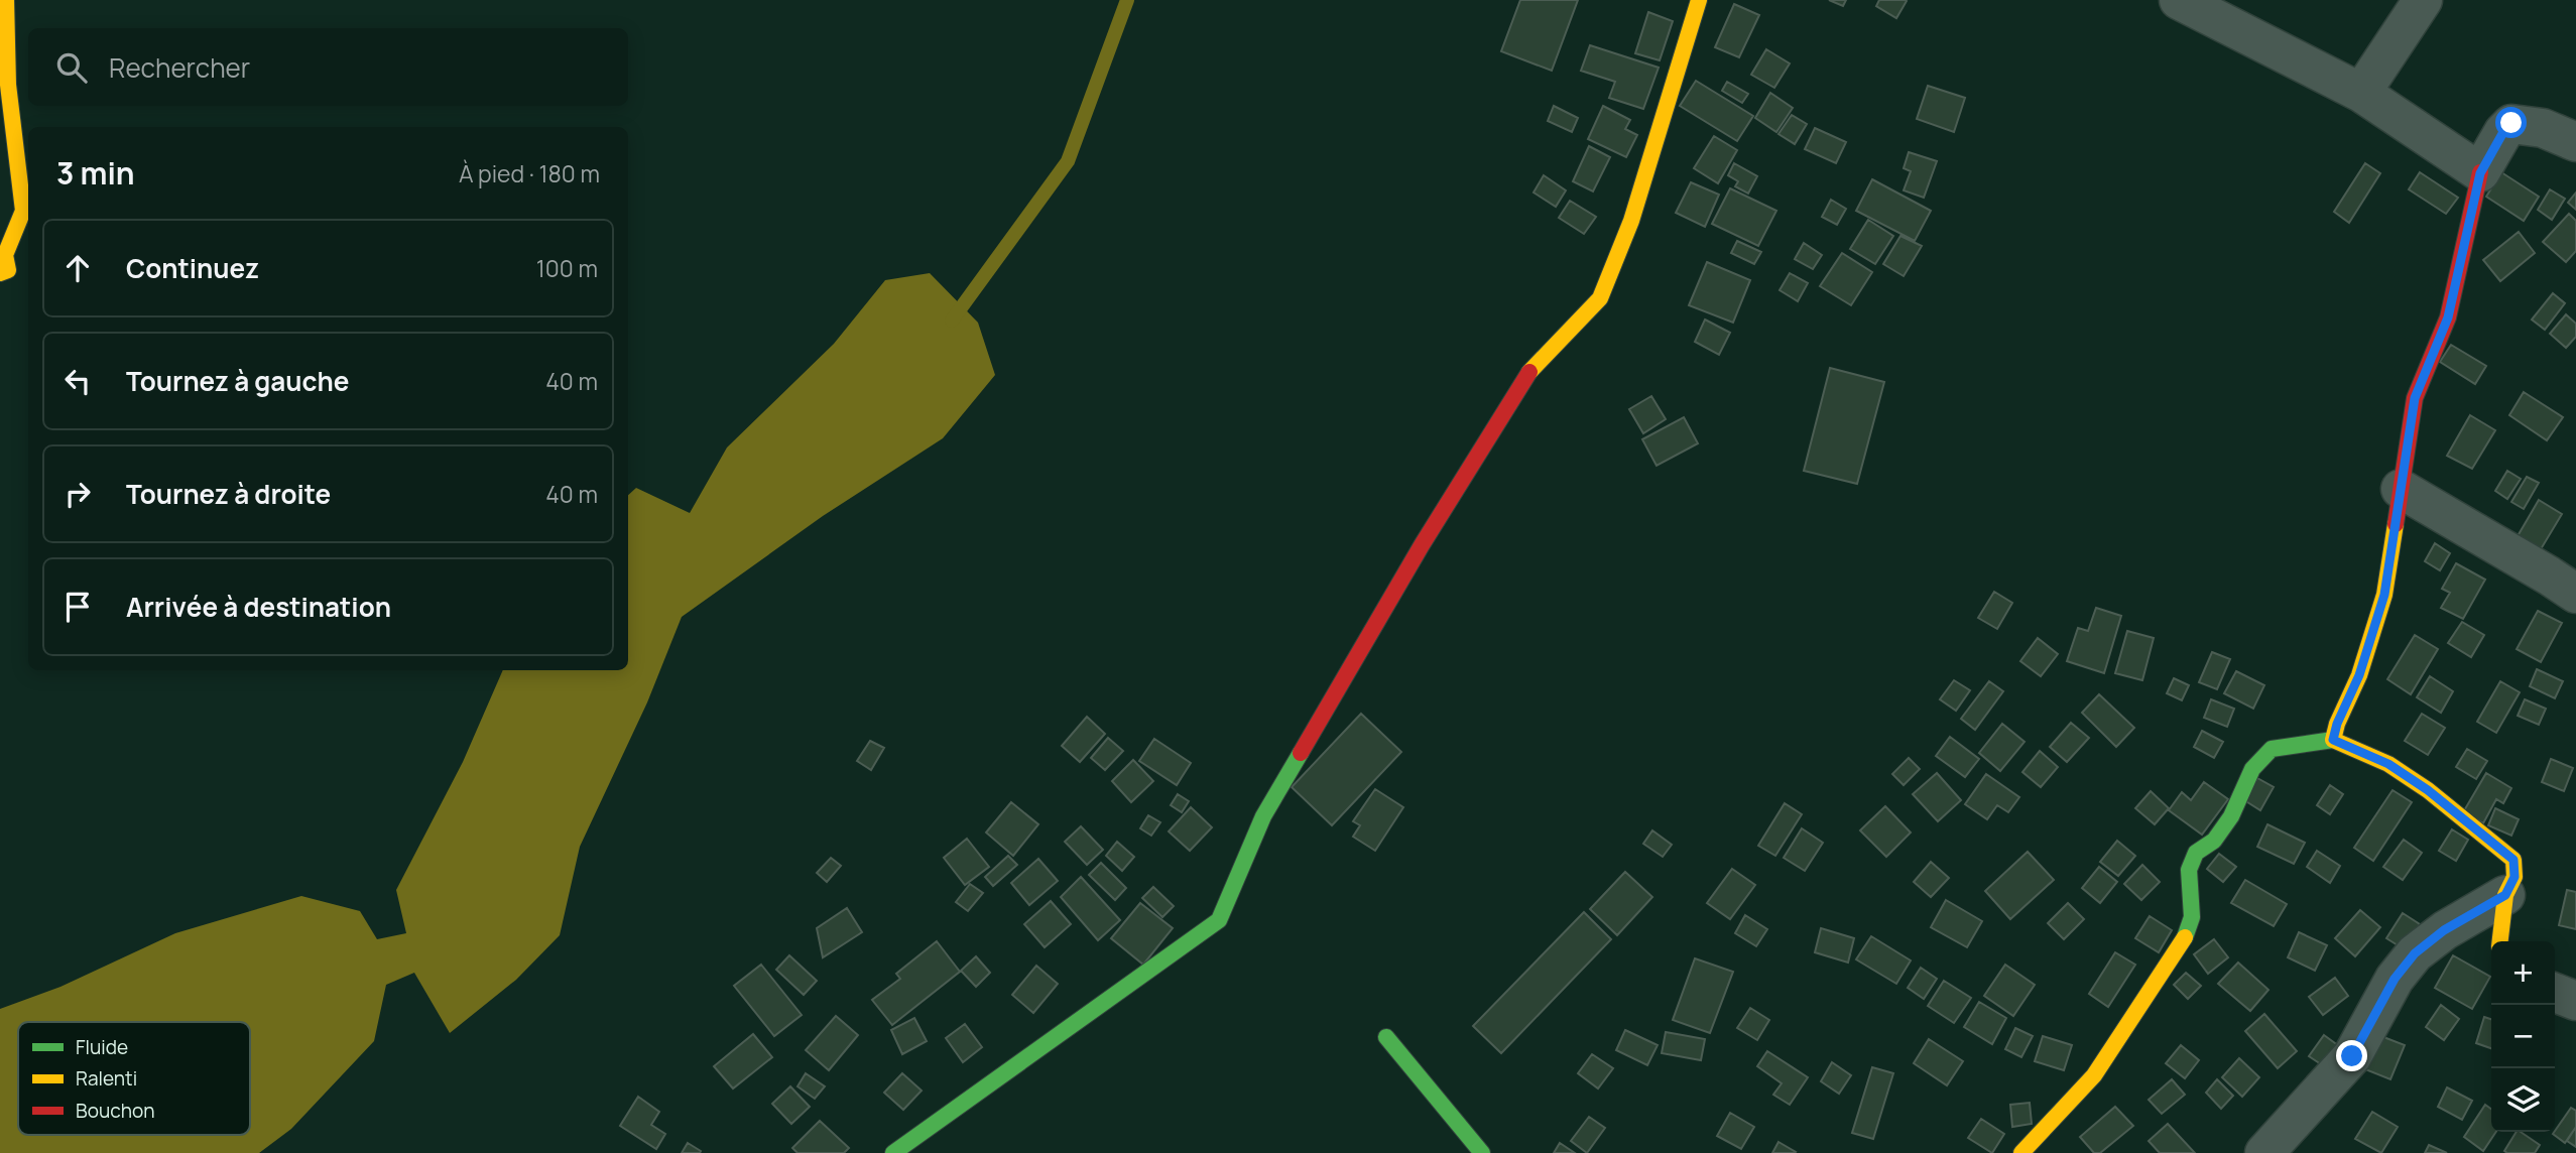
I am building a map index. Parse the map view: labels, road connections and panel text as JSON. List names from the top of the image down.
{
  "legend": ["Fluide", "Ralenti", "Bouchon"],
  "page": {
    "search": "Rechercher",
    "heading": ["3 min", "À pied · 180 m"],
    "list": [
      ["Continuez", "100 m"],
      ["Tournez à gauche", "40 m"],
      ["Tournez à droite", "40 m"],
      "Arrivée à destination"
    ],
    "map_buttons": ["+", "−"]
  }
}
